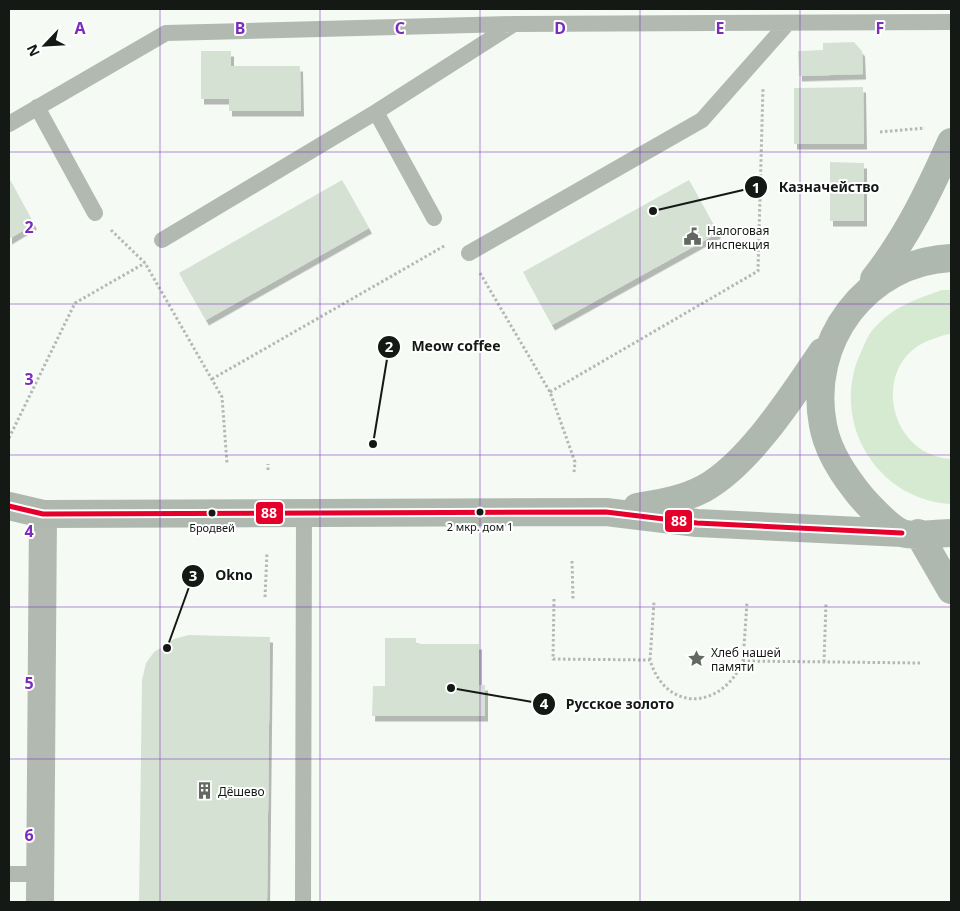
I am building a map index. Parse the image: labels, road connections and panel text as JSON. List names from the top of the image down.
{
  "places": {
    "other": [
      "Казначейство",
      "Meow coffee",
      "2 мкр. дом 1",
      "Бродвей",
      "Okno",
      "Русское золото"
    ],
    "public building": ["Налоговая инспекция"],
    "place": ["Хлеб нашей памяти"],
    "building": ["Дёшево"]
  },
  "lines": ["transit line 88"],
  "north": "bottom left",
  "grid": {
    "columns": [
      "A",
      "B",
      "C",
      "D",
      "E",
      "F"
    ],
    "rows": [
      "2",
      "3",
      "4",
      "5",
      "6"
    ]
  }
}
